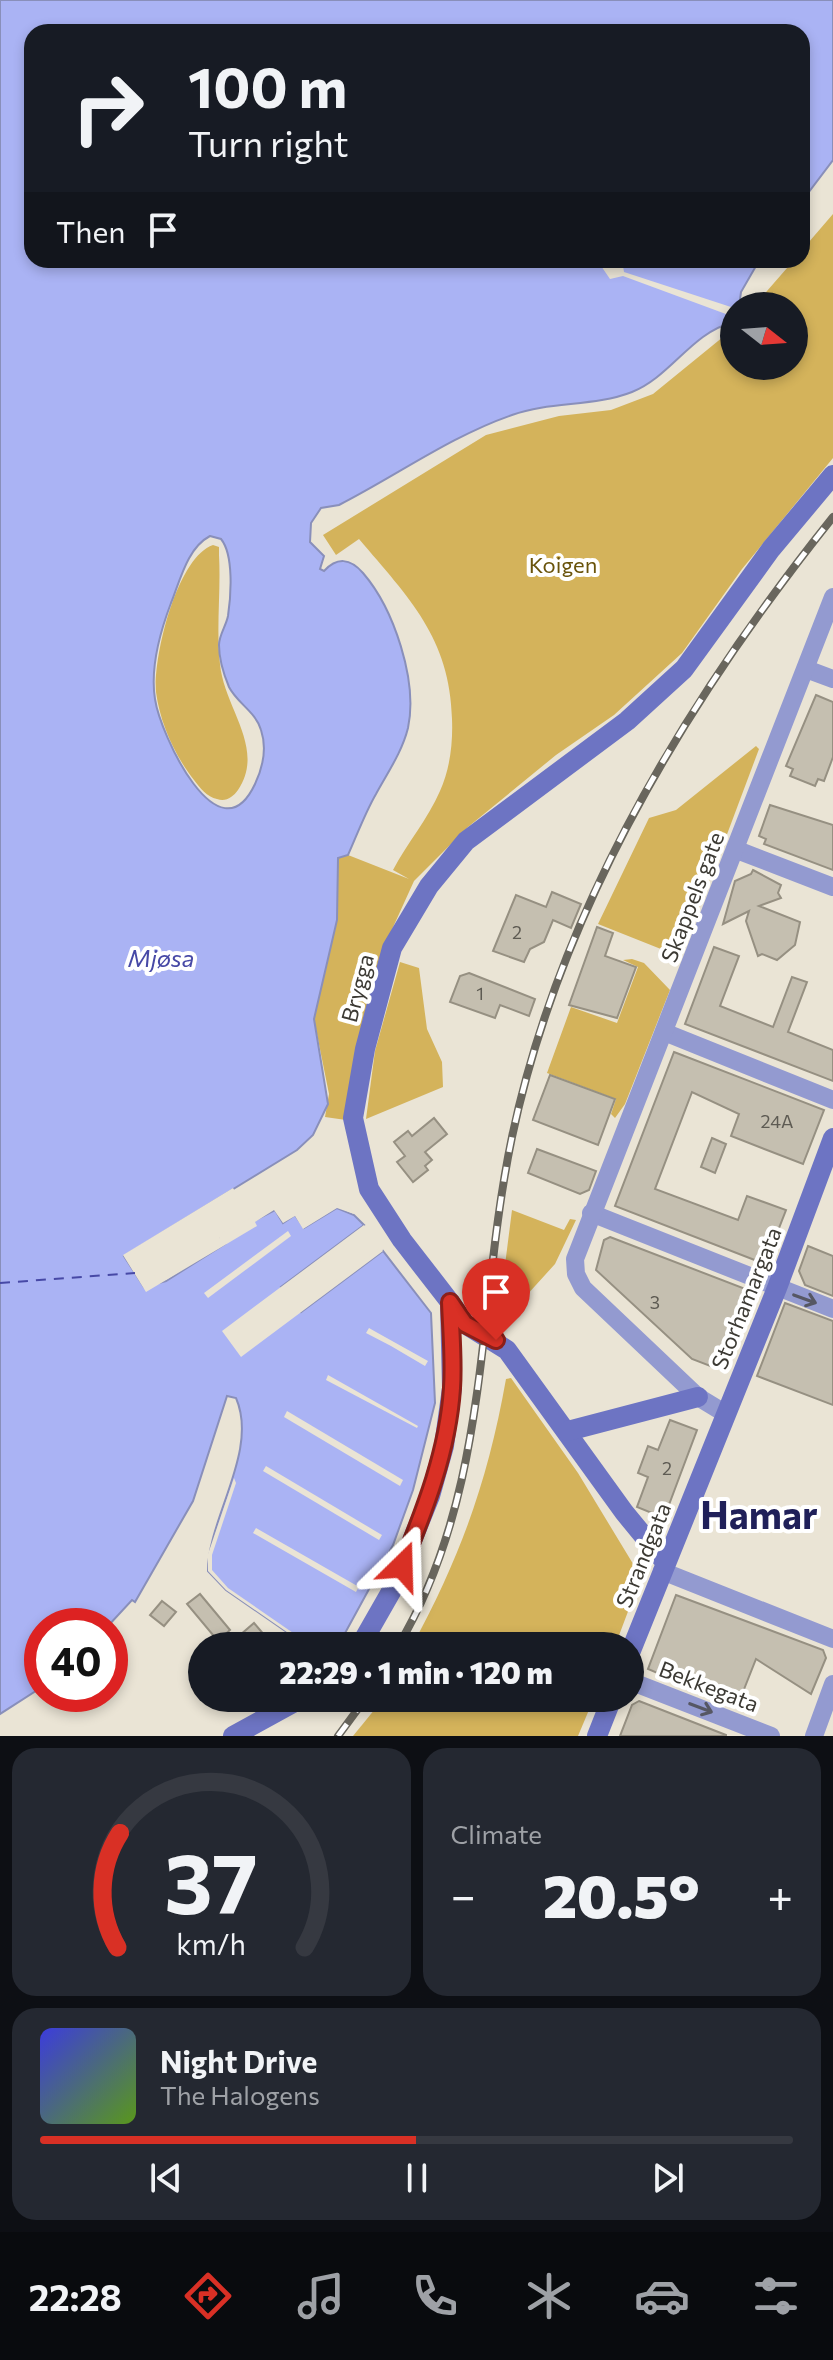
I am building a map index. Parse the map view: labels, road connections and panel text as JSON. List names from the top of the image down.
{
  "streets": {
    "street": [
      "Skappels gate",
      "Brygga",
      "Storhamargata",
      "Strandgata",
      "Bekkegata"
    ]
  },
  "crossings": [
    ["Skappels gate", "Storhamargata"],
    ["Brygga", "Strandgata"],
    ["Storhamargata", "Strandgata"]
  ],
  "districts": ["Hamar"],
  "water": ["Mjøsa"],
  "parks": ["Koigen"],
  "house_numbers": [
    "2",
    "1",
    "24A",
    "3",
    "2"
  ],
  "north": "right",
  "page": {
    "turn": ["100 m", "Turn right"],
    "then": "Then",
    "limit": "40",
    "trip": "22:29 · 1 min · 120 m",
    "tile": "Climate",
    "heat": ["−", "20.5°", "+"],
    "song": ["Night Drive", "The Halogens"],
    "tabs": "22:28",
    "gauge": ["37", "km/h"]
  }
}
